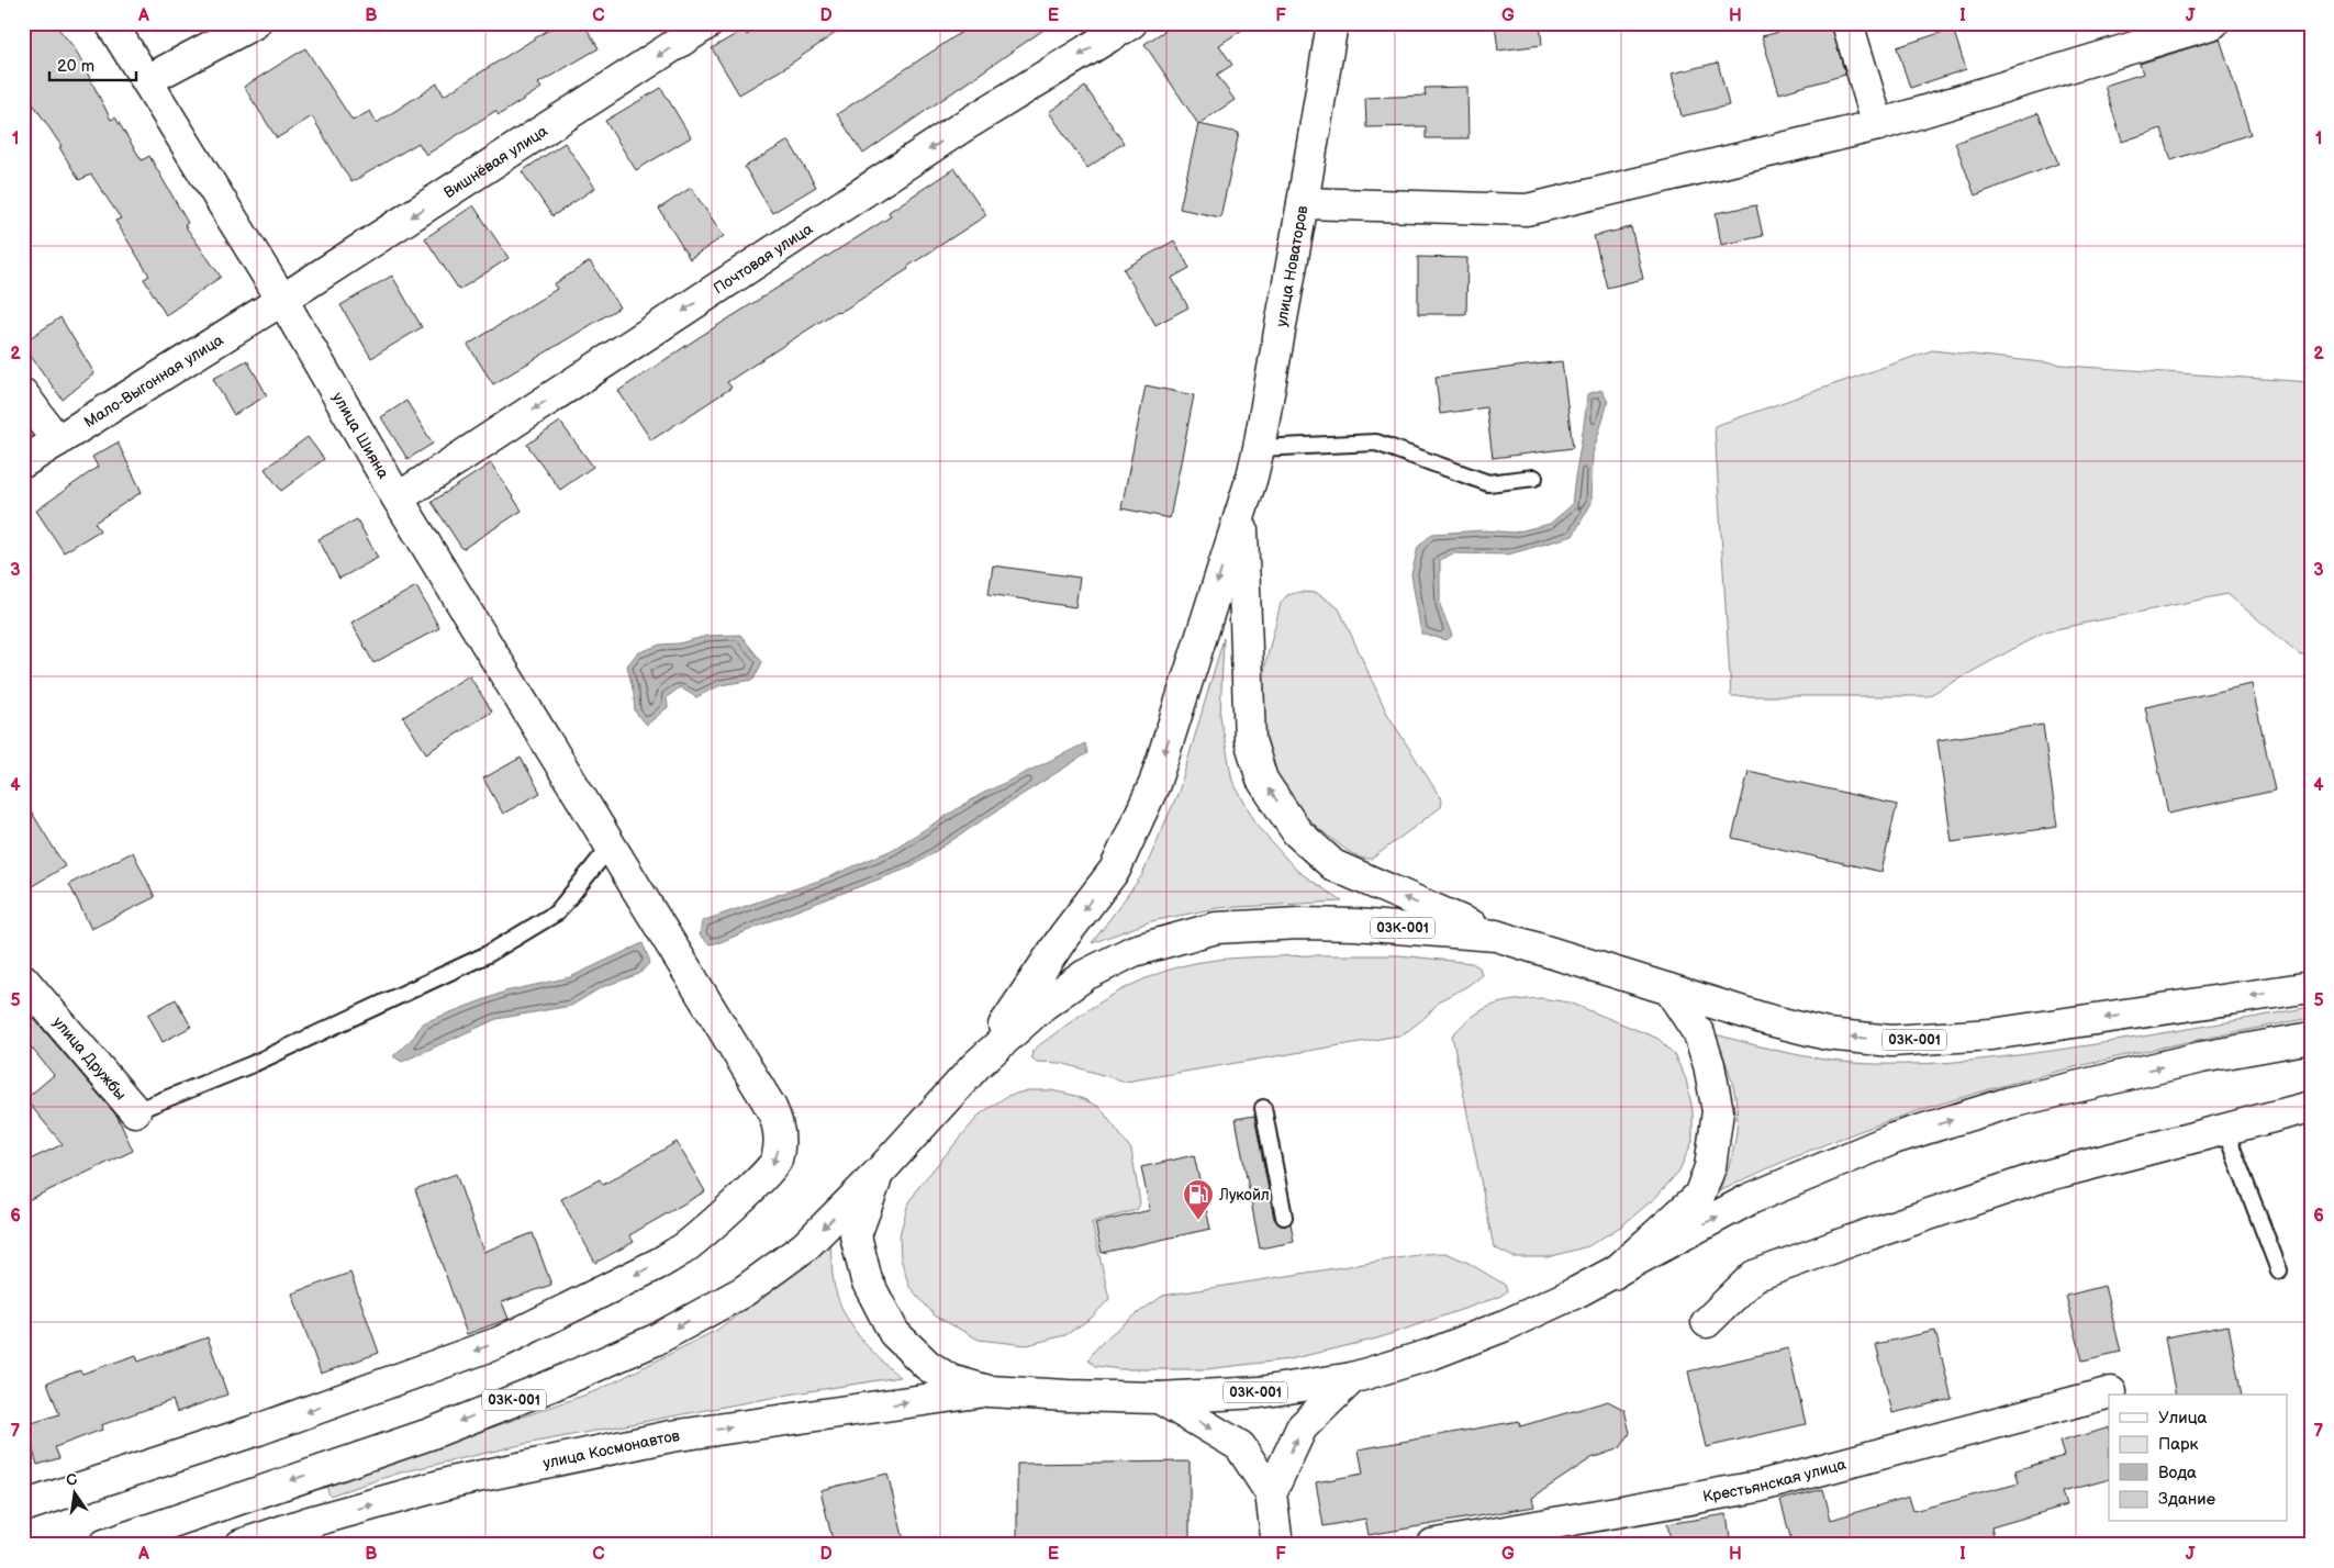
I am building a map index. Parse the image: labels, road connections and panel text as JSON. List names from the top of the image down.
{
  "streets": {
    "street": [
      "Вишнёвая улица",
      "Почтовая улица",
      "улица Новаторов",
      "Мало-Выгонная улица",
      "улица Шияна",
      "03К-001",
      "улица Дружбы",
      "улица Космонавтов",
      "Крестьянская улица"
    ]
  },
  "crossings": [
    ["Вишнёвая улица", "Мало-Выгонная улица"],
    ["Вишнёвая улица", "улица Шияна"],
    ["Почтовая улица", "улица Шияна"],
    ["улица Новаторов", "03К-001"],
    ["Мало-Выгонная улица", "улица Шияна"],
    ["03К-001", "улица Космонавтов"]
  ],
  "one_way": ["Вишнёвая улица", "Почтовая улица", "улица Новаторов"],
  "places": {
    "fuel station": ["Лукойл"]
  },
  "legend": [
    "Улица",
    "Парк",
    "Вода",
    "Здание"
  ],
  "scale_bar": "20 m",
  "north": "top",
  "grid": {
    "columns": [
      "A",
      "B",
      "C",
      "D",
      "E",
      "F",
      "G",
      "H",
      "I",
      "J"
    ],
    "rows": [
      "1",
      "2",
      "3",
      "4",
      "5",
      "6",
      "7"
    ]
  }
}
